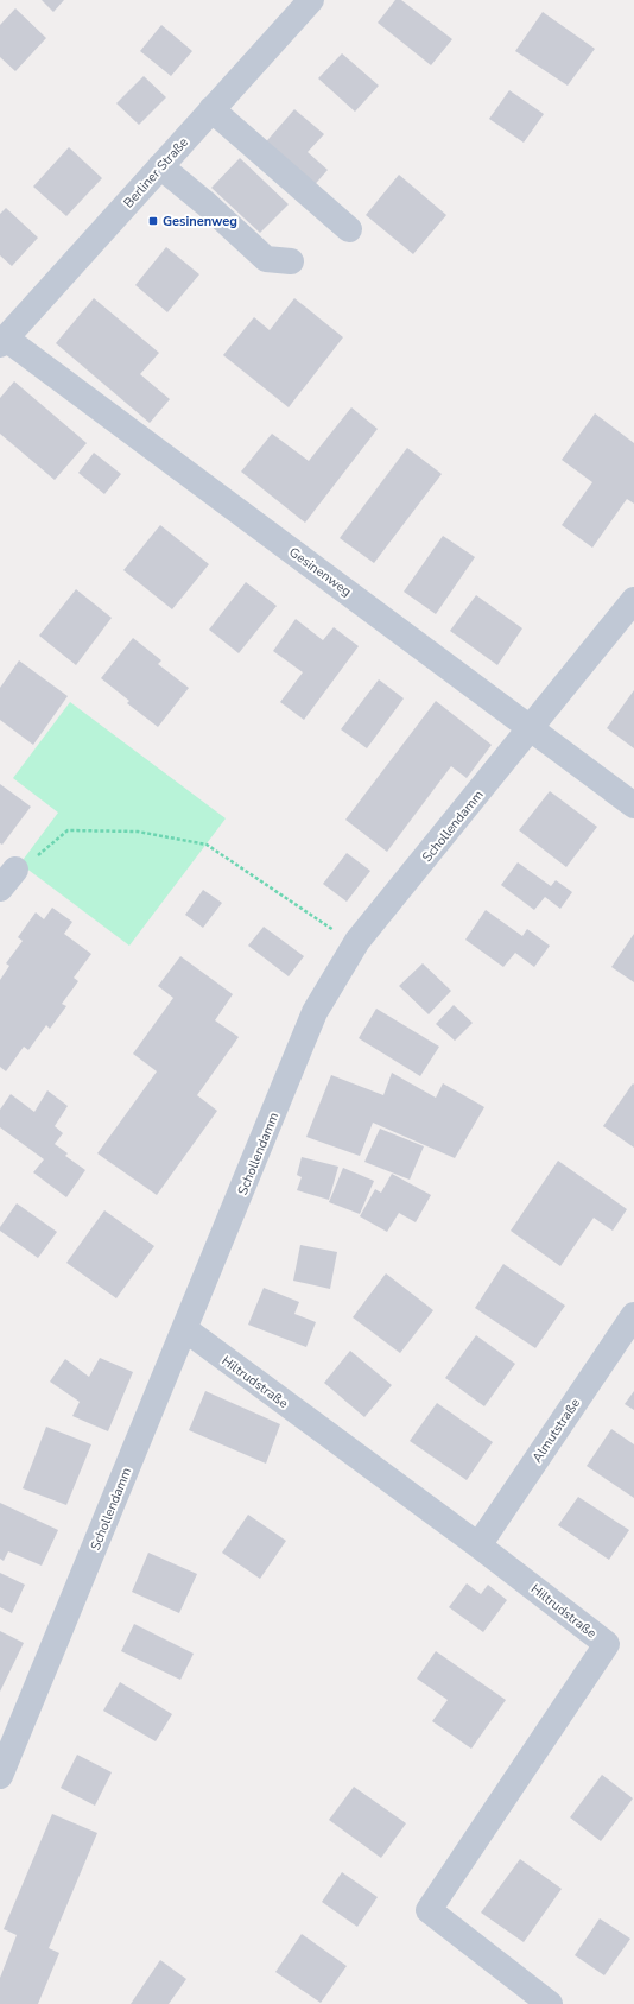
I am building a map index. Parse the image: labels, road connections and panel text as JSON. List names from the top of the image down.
{
  "streets": {
    "street": [
      "Berliner Straße",
      "Gesinenweg",
      "Schollendamm",
      "Hiltrudstraße",
      "Almutstraße"
    ]
  },
  "crossings": [
    ["Berliner Straße", "Gesinenweg"],
    ["Gesinenweg", "Schollendamm"],
    ["Schollendamm", "Hiltrudstraße"],
    ["Hiltrudstraße", "Almutstraße"]
  ],
  "places": {
    "transit": ["Gesinenweg"]
  }
}
